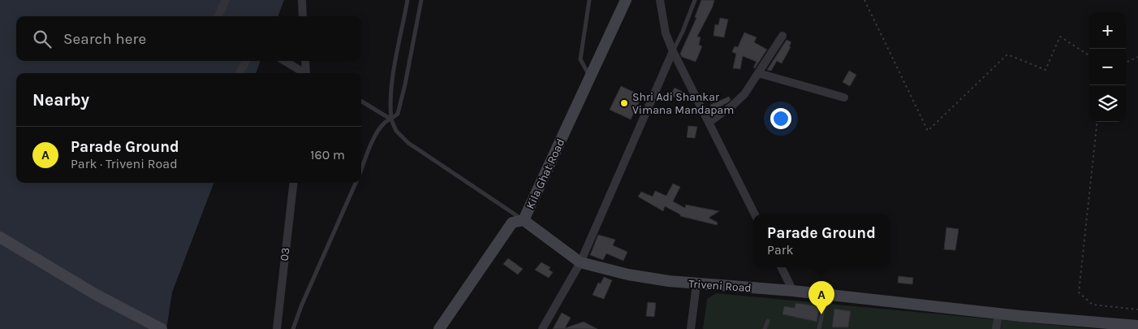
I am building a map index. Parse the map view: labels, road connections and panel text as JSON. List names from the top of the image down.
{
  "streets": {
    "main road": ["Kila Ghat Road", "Triveni Road"],
    "street": ["03"]
  },
  "crossings": [
    ["Kila Ghat Road", "Triveni Road"]
  ],
  "places": ["Shri Adi Shankar Vimana Mandapam"],
  "page": {
    "map_buttons": ["+", "−"],
    "search": "Search here",
    "heading": "Nearby",
    "list": [
      {
        "mark": "A",
        "name": "Parade Ground",
        "note": "Park · Triveni Road",
        "value": "160 m"
      }
    ],
    "popup": ["Parade Ground", "Park"],
    "pins": "A"
  }
}
